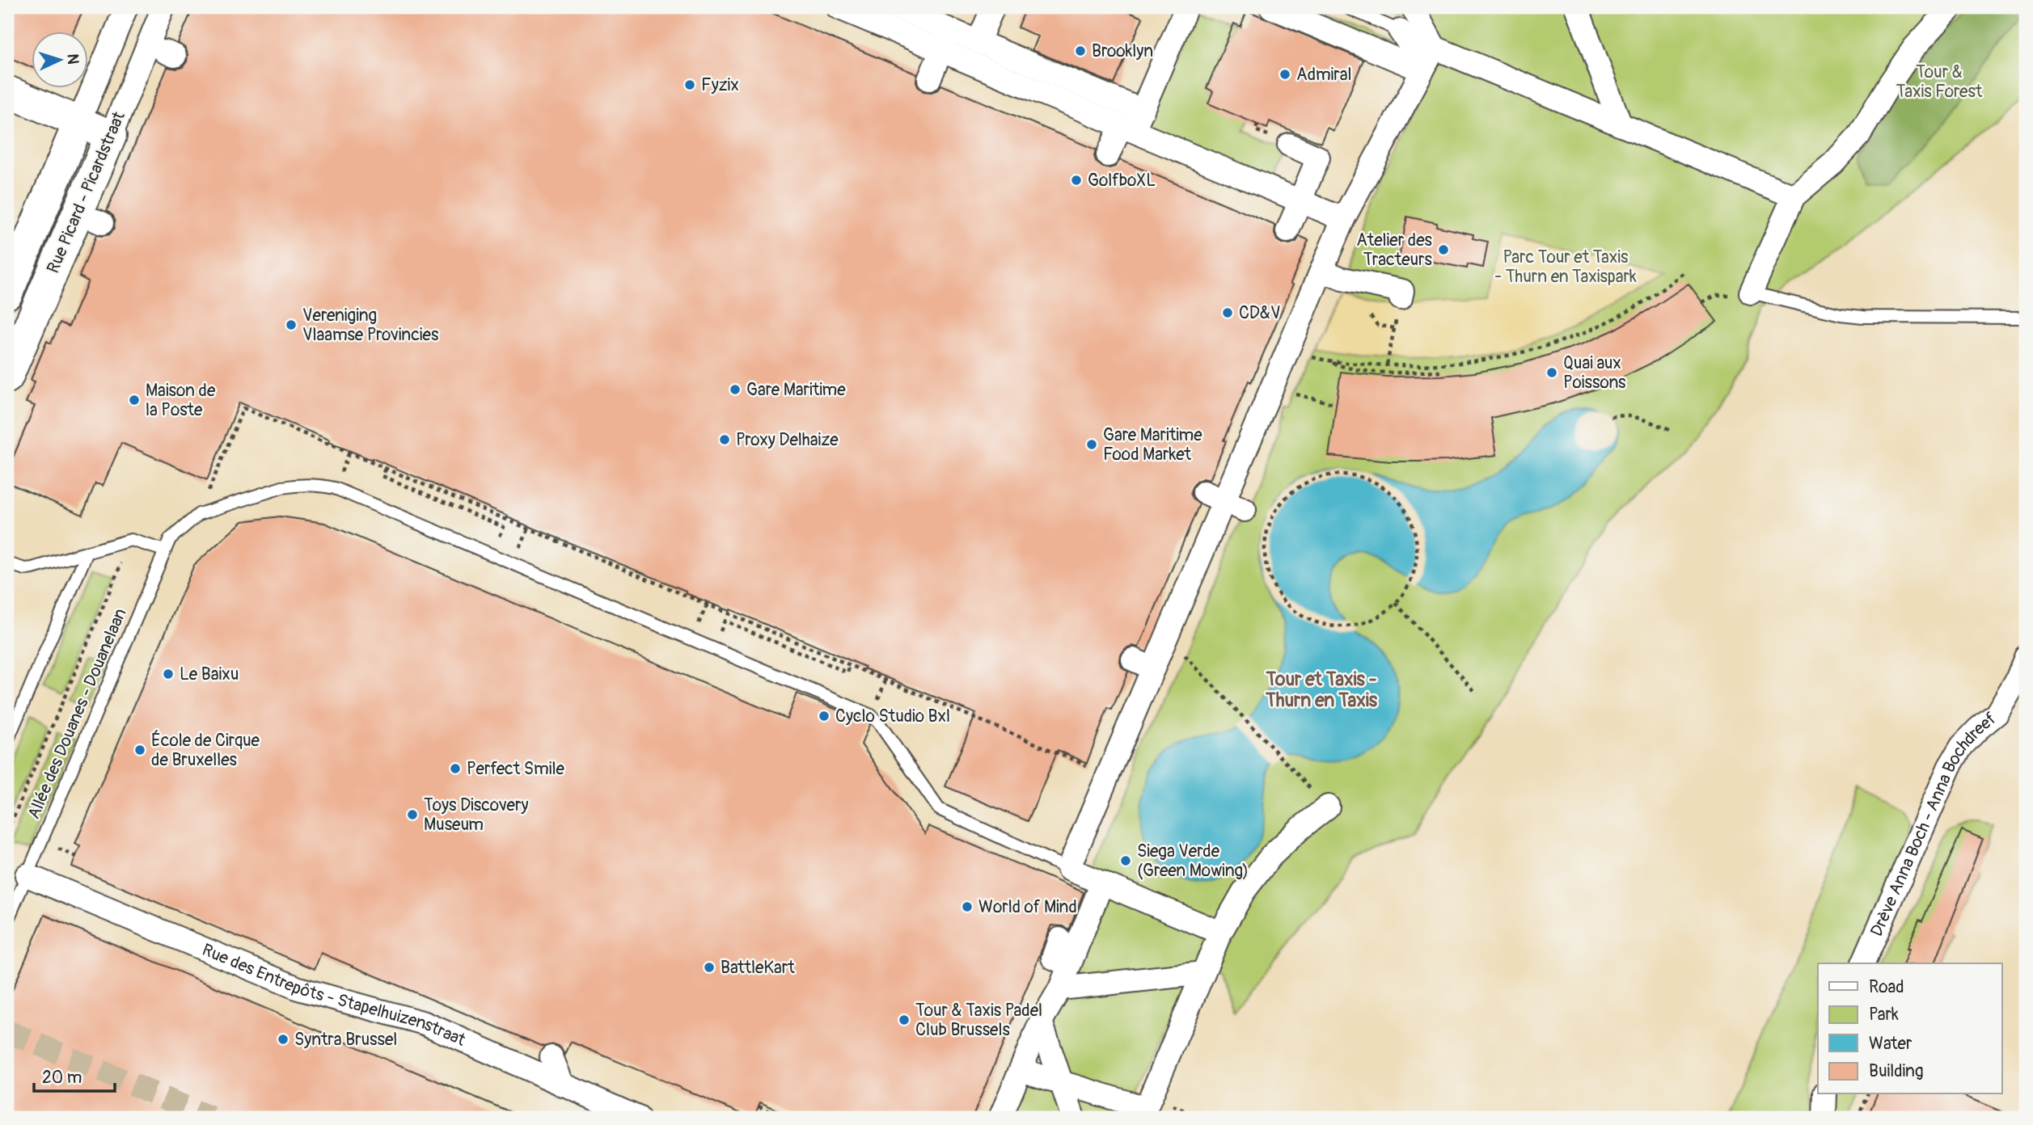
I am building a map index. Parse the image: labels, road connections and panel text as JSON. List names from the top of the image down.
{
  "streets": {
    "street": ["Rue Picard - Picardstraat", "Drève Anna Boch - Anna Bochdreef", "Rue des Entrepôts - Stapelhuizenstraat"],
    "lane": ["Allée des Douanes - Douanelaan"]
  },
  "crossings": [
    ["Allée des Douanes - Douanelaan", "Rue des Entrepôts - Stapelhuizenstraat"]
  ],
  "districts": ["Tour et Taxis - Thurn en Taxis"],
  "parks": ["Tour & Taxis Forest", "Parc Tour et Taxis - Thurn en Taxispark"],
  "places": [
    "Brooklyn",
    "Admiral",
    "Fyzix",
    "GolfboXL",
    "Atelier des Tracteurs",
    "CD&V",
    "Vereniging Vlaamse Provincies",
    "Quai aux Poissons",
    "Gare Maritime",
    "Maison de la Poste",
    "Proxy Delhaize",
    "Gare Maritime Food Market",
    "Le Baixu",
    "Cyclo Studio Bxl",
    "École de Cirque de Bruxelles",
    "Perfect Smile",
    "Toys Discovery Museum",
    "Siega Verde (Green Mowing)",
    "World of Mind",
    "BattleKart",
    "Tour & Taxis Padel Club Brussels",
    "Syntra Brussel"
  ],
  "legend": [
    "Road",
    "Park",
    "Water",
    "Building"
  ],
  "scale_bar": "20 m",
  "north": "right"
}
